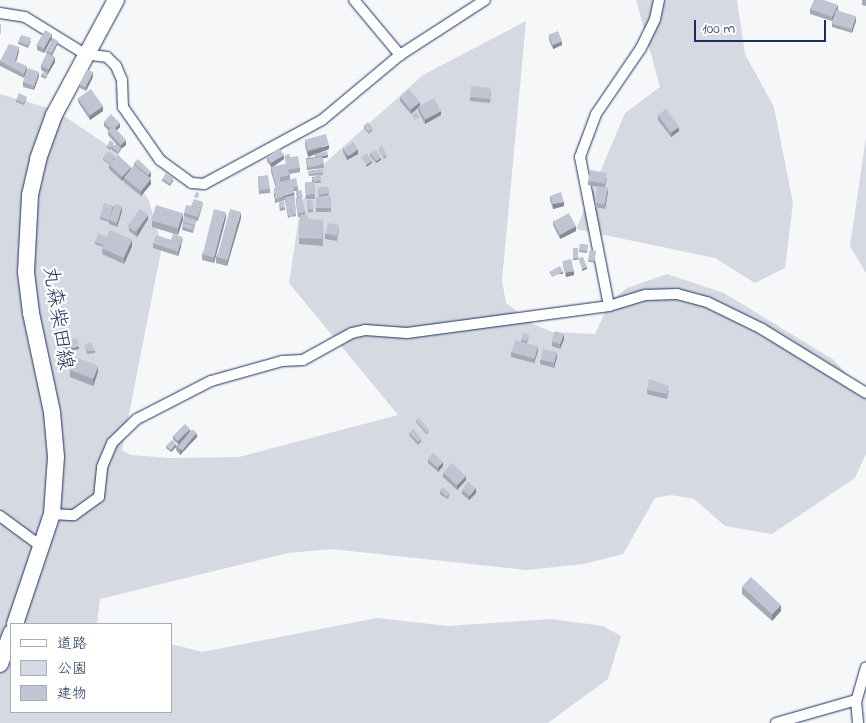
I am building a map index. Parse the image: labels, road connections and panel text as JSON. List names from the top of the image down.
{
  "streets": {
    "main road": ["丸森柴田線"]
  },
  "legend": ["道路", "公園", "建物"],
  "scale_bar": "100 m"
}
